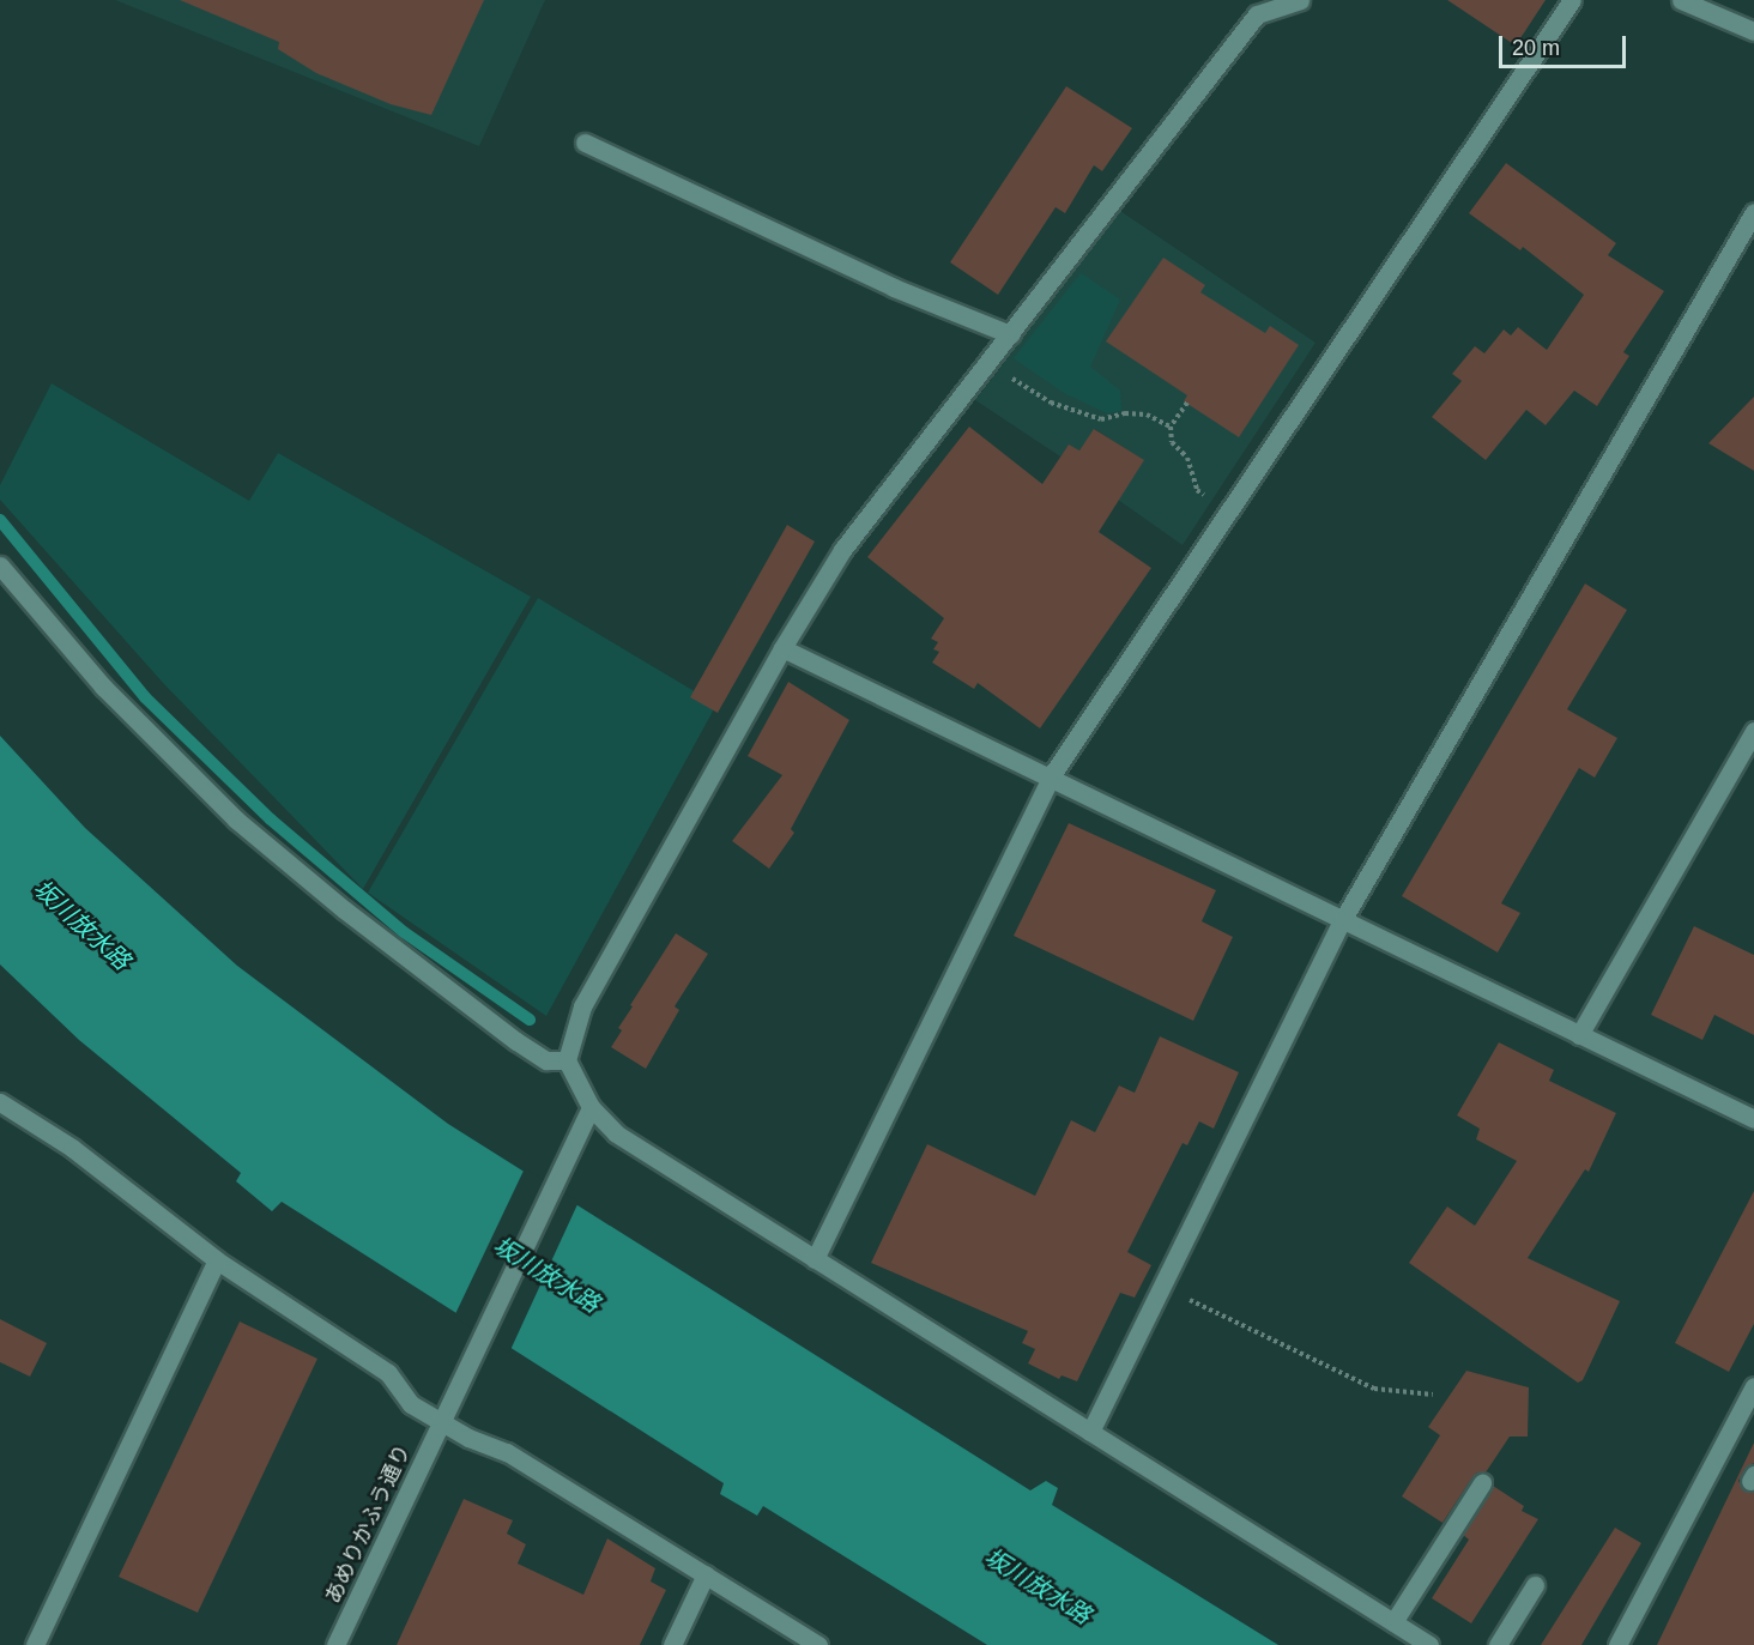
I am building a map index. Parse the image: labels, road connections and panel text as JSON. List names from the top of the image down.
{
  "streets": {
    "street": ["あめりかふう通り"]
  },
  "water": ["坂川放水路"],
  "scale_bar": "20 m"
}
